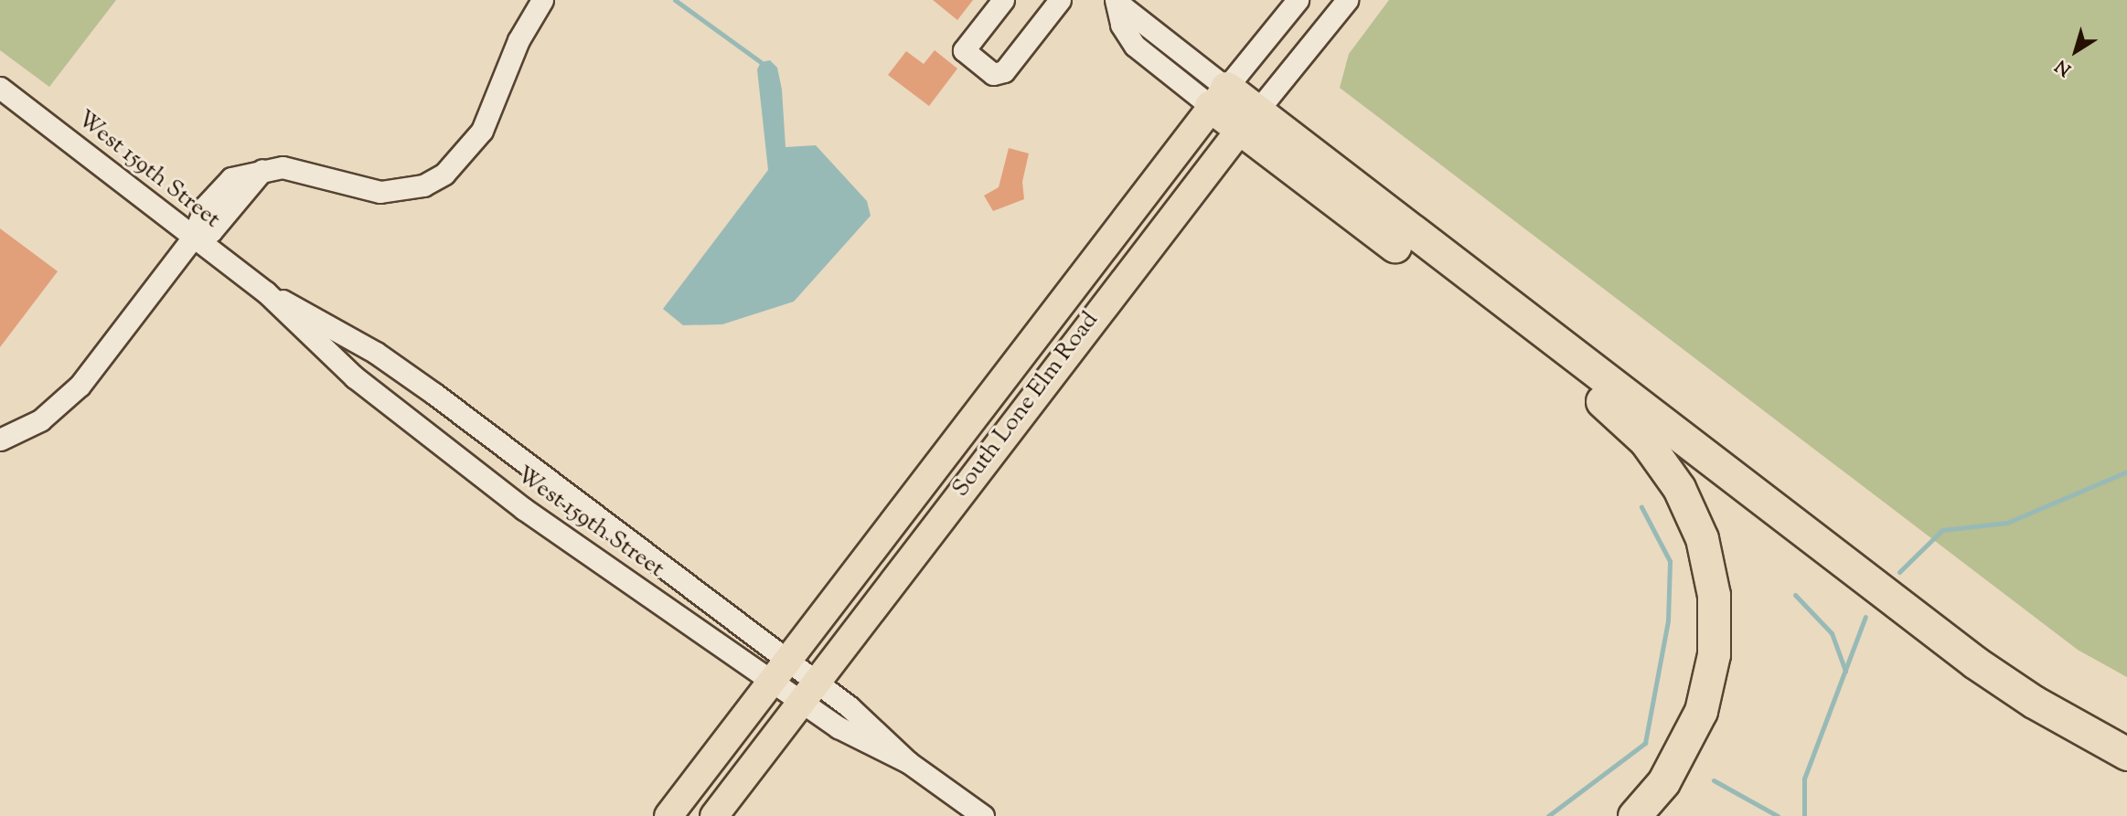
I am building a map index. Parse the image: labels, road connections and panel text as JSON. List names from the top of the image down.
{
  "streets": {
    "main road": ["South Lone Elm Road"],
    "street": ["West 159th Street"]
  },
  "crossings": [
    ["West 159th Street", "South Lone Elm Road"]
  ],
  "north": "bottom left"
}
